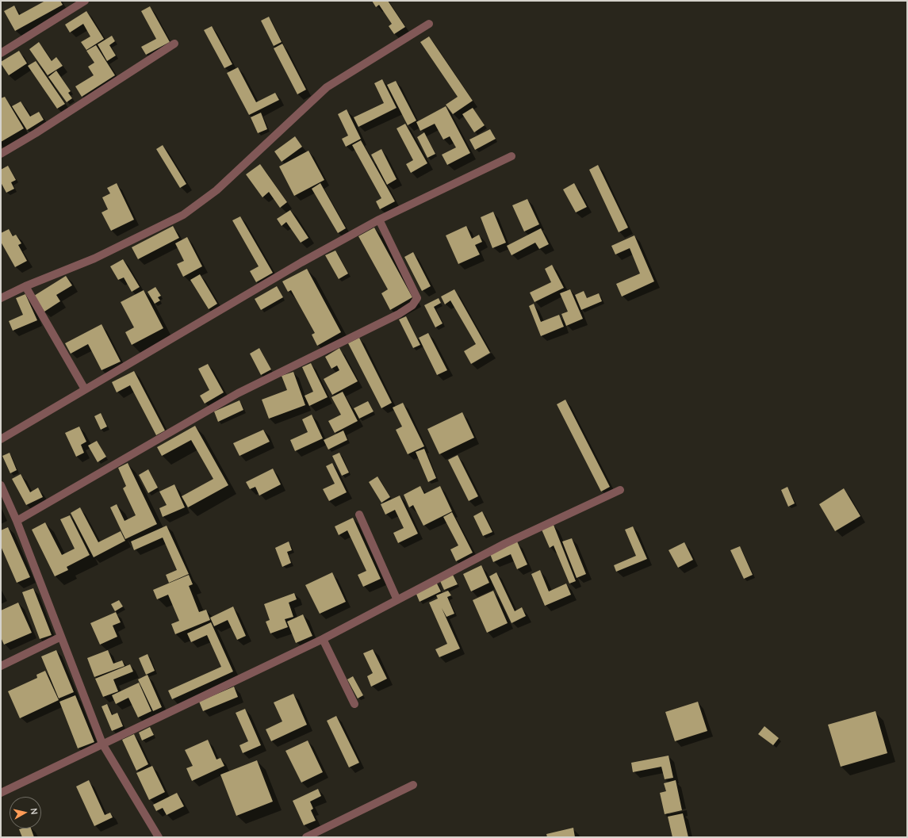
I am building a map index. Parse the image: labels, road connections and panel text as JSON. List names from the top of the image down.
{
  "north": "right"
}
